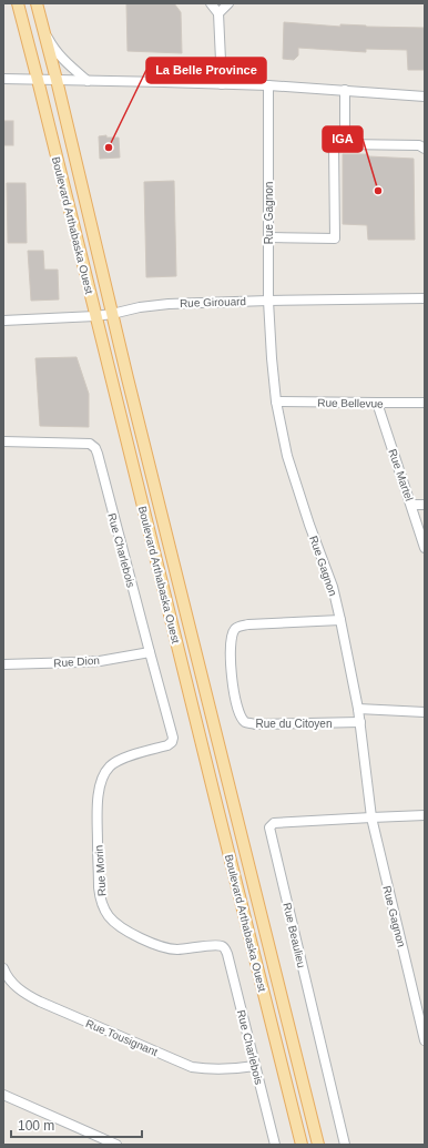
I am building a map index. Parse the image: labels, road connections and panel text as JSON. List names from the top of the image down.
{
  "streets": {
    "main road": ["Boulevard Arthabaska Ouest"],
    "street": [
      "Rue Gagnon",
      "Rue Girouard",
      "Rue Bellevue",
      "Rue Martel",
      "Rue Charlebois",
      "Rue Dion",
      "Rue du Citoyen",
      "Rue Morin",
      "Rue Beaulieu",
      "Rue Tousignant"
    ]
  },
  "crossings": [
    ["Rue Gagnon", "Rue Girouard"],
    ["Rue Gagnon", "Rue Bellevue"],
    ["Rue Gagnon", "Rue du Citoyen"],
    ["Rue Gagnon", "Rue Beaulieu"],
    ["Boulevard Arthabaska Ouest", "Rue Girouard"],
    ["Rue Bellevue", "Rue Martel"],
    ["Rue Charlebois", "Rue Dion"],
    ["Rue Charlebois", "Rue Morin"],
    ["Rue Charlebois", "Rue Tousignant"]
  ],
  "places": ["La Belle Province", "IGA"],
  "scale_bar": "100 m"
}
